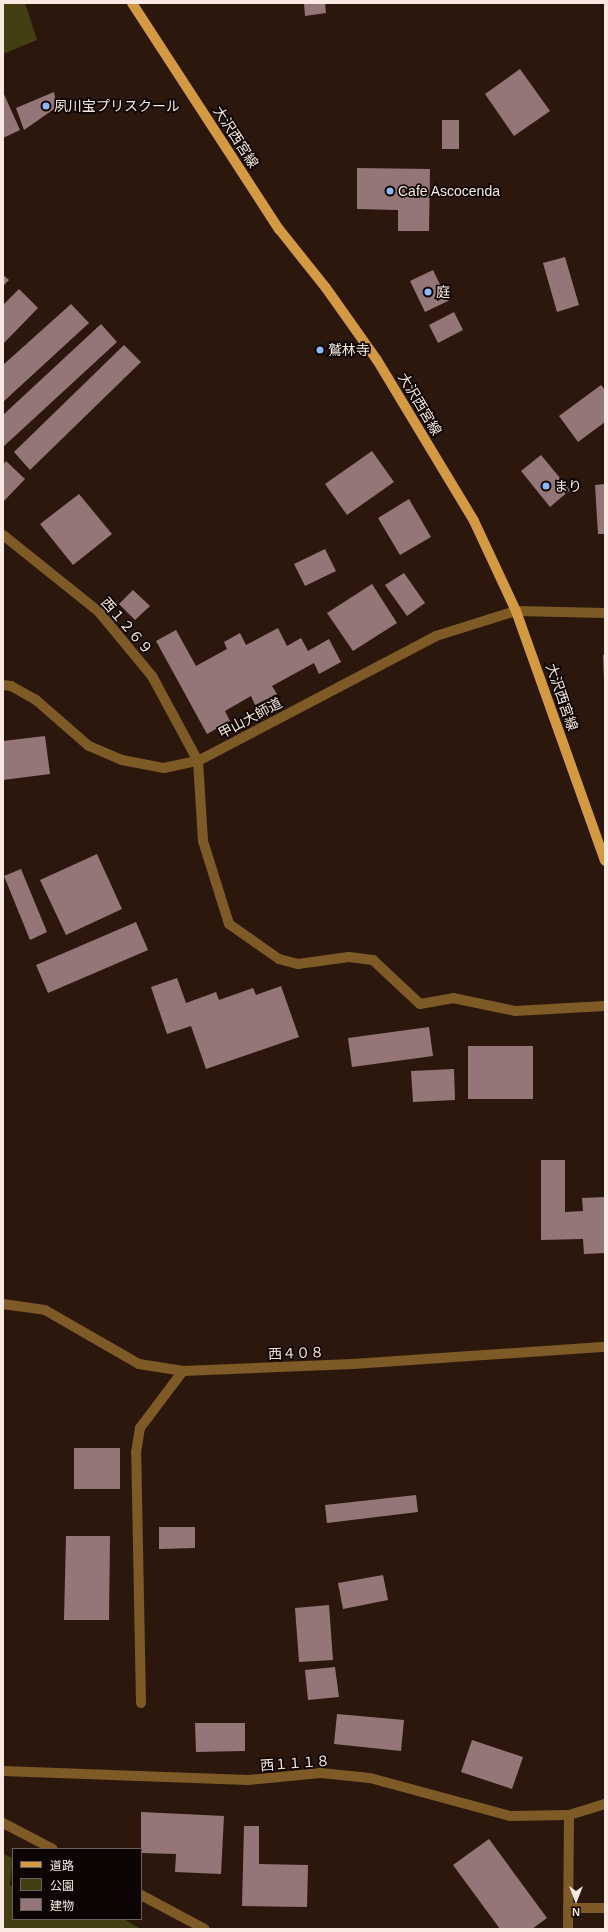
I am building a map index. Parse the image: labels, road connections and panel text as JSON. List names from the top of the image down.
{
  "streets": {
    "main road": ["大沢西宮線"],
    "street": [
      "西１２６９",
      "甲山大師道",
      "西４０８",
      "西１１１８"
    ]
  },
  "crossings": [
    ["大沢西宮線", "甲山大師道"],
    ["西１２６９", "甲山大師道"]
  ],
  "places": [
    "夙川宝プリスクール",
    "Cafe Ascocenda",
    "庭",
    "鷲林寺",
    "まり"
  ],
  "legend": ["道路", "公園", "建物"],
  "north": "bottom"
}
